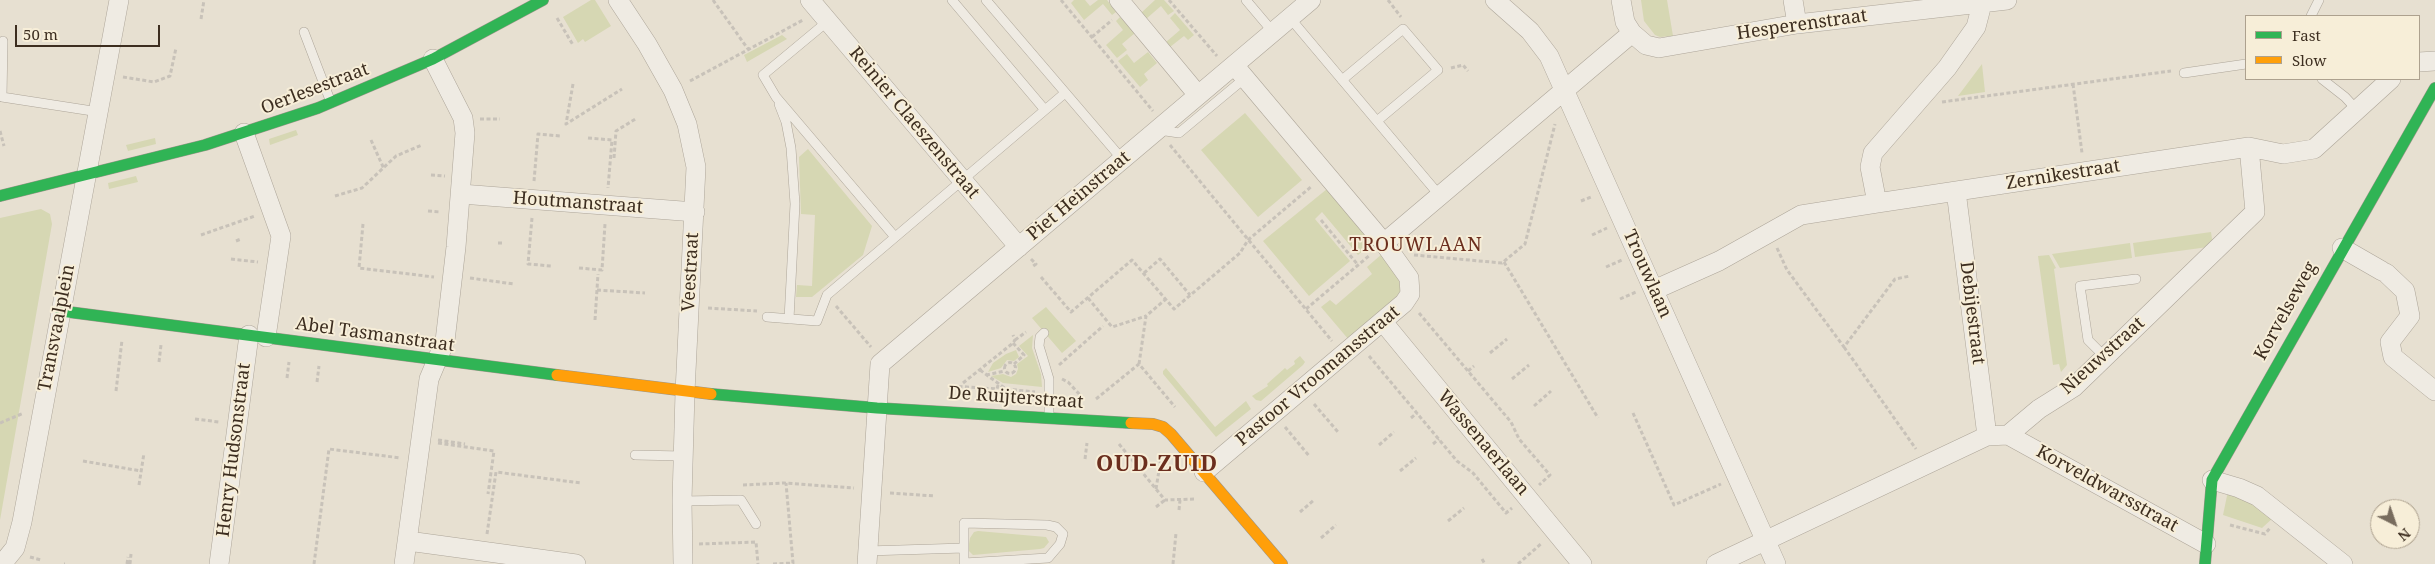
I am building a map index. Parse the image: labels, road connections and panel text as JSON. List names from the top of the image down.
{
  "streets": {
    "street": [
      "Hesperenstraat",
      "Oerlesestraat",
      "Reinier Claeszenstraat",
      "Zernikestraat",
      "Piet Heinstraat",
      "Houtmanstraat",
      "Veestraat",
      "Trouwlaan",
      "Korvelseweg",
      "Debijestraat",
      "Transvaalplein",
      "Abel Tasmanstraat",
      "Nieuwstraat",
      "Pastoor Vroomansstraat",
      "De Ruijterstraat",
      "Wassenaerlaan",
      "Henry Hudsonstraat",
      "Korveldwarsstraat"
    ]
  },
  "crossings": [
    ["Oerlesestraat", "Transvaalplein"],
    ["Oerlesestraat", "Henry Hudsonstraat"],
    ["Reinier Claeszenstraat", "Piet Heinstraat"],
    ["Zernikestraat", "Trouwlaan"],
    ["Zernikestraat", "Debijestraat"],
    ["Zernikestraat", "Nieuwstraat"],
    ["Houtmanstraat", "Veestraat"],
    ["Veestraat", "Abel Tasmanstraat"],
    ["Veestraat", "De Ruijterstraat"],
    ["Korvelseweg", "Korveldwarsstraat"],
    ["Transvaalplein", "Abel Tasmanstraat"],
    ["Abel Tasmanstraat", "De Ruijterstraat"],
    ["Abel Tasmanstraat", "Henry Hudsonstraat"],
    ["Nieuwstraat", "Korveldwarsstraat"],
    ["Pastoor Vroomansstraat", "De Ruijterstraat"],
    ["Pastoor Vroomansstraat", "Wassenaerlaan"]
  ],
  "districts": ["TROUWLAAN", "OUD-ZUID"],
  "legend": ["Fast", "Slow"],
  "scale_bar": "50 m",
  "north": "bottom right"
}
